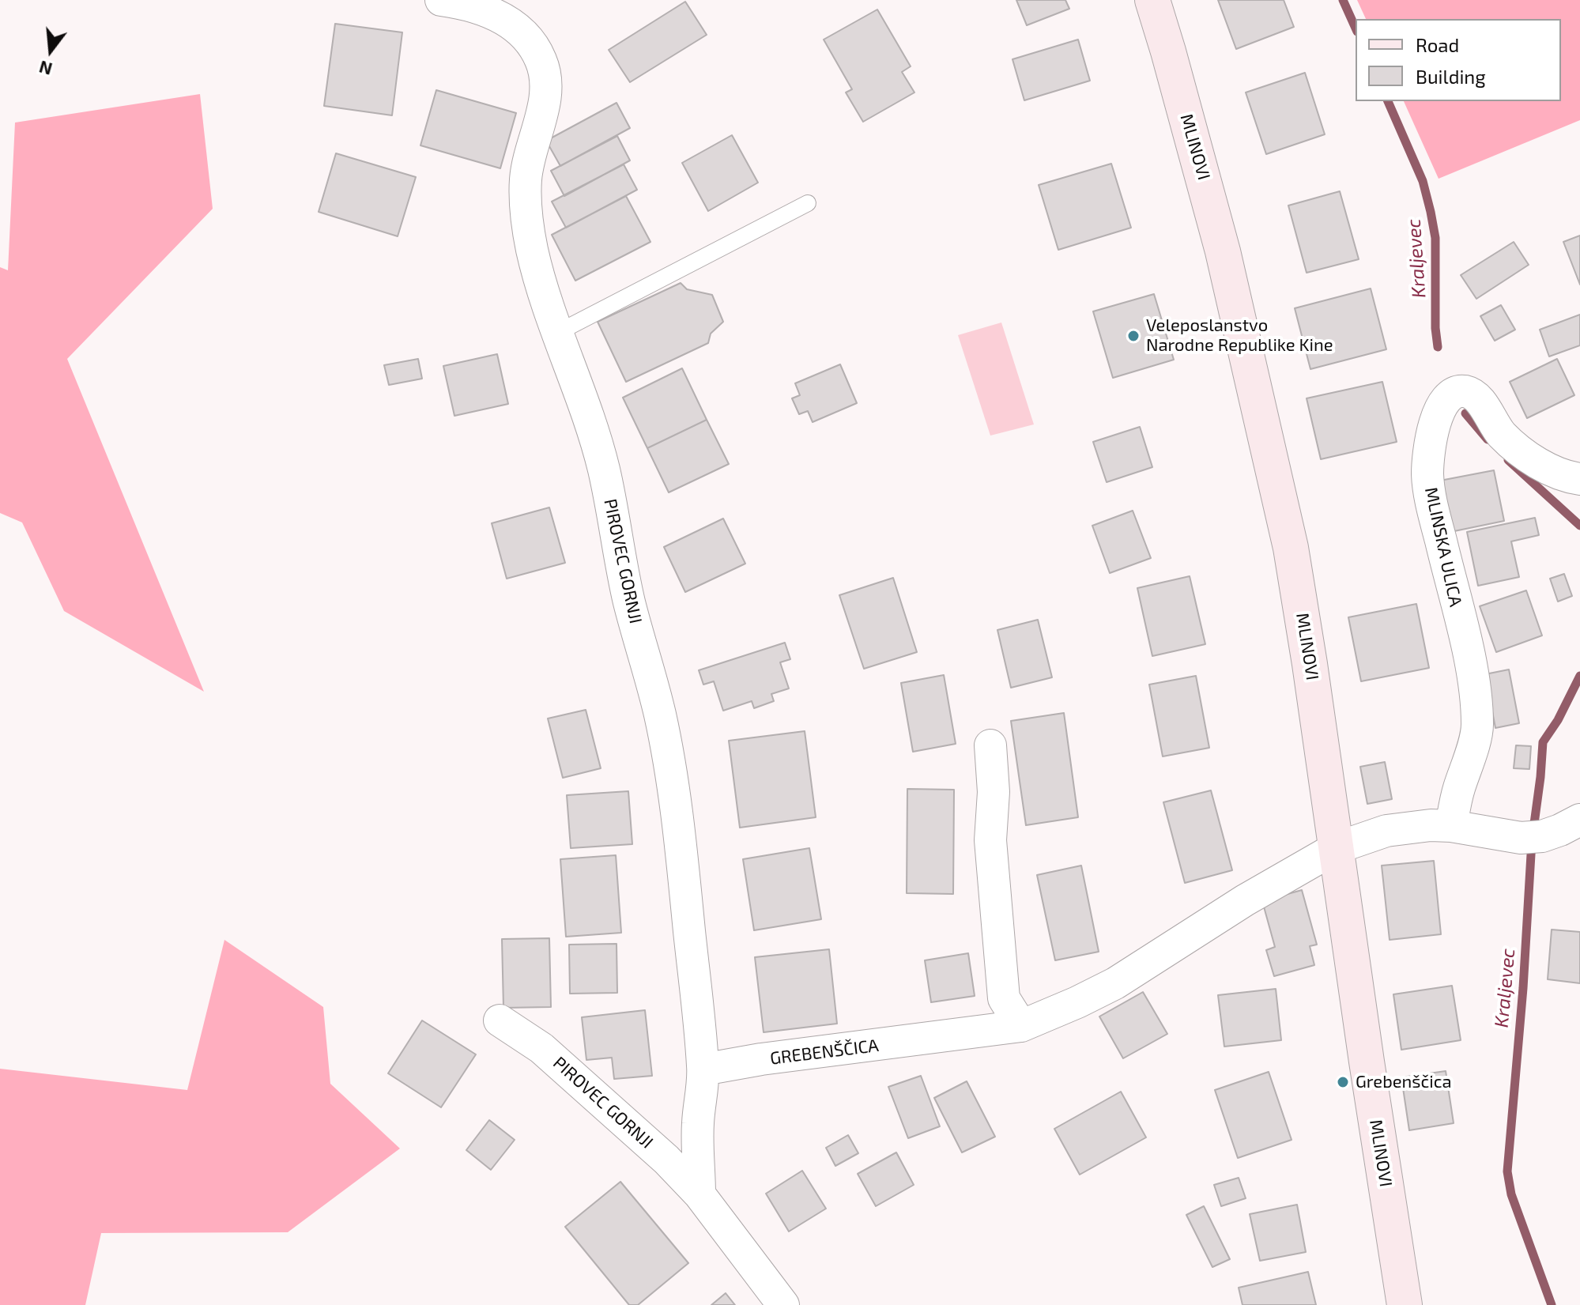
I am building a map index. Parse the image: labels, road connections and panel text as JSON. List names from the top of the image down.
{
  "streets": {
    "main road": ["MLINOVI"],
    "street": ["MLINSKA ULICA", "PIROVEC GORNJI", "GREBENŠČICA"]
  },
  "crossings": [
    ["MLINOVI", "GREBENŠČICA"],
    ["PIROVEC GORNJI", "GREBENŠČICA"]
  ],
  "water": ["Kraljevec"],
  "places": ["Veleposlanstvo Narodne Republike Kine", "Grebenščica"],
  "legend": ["Road", "Building"],
  "north": "bottom"
}
